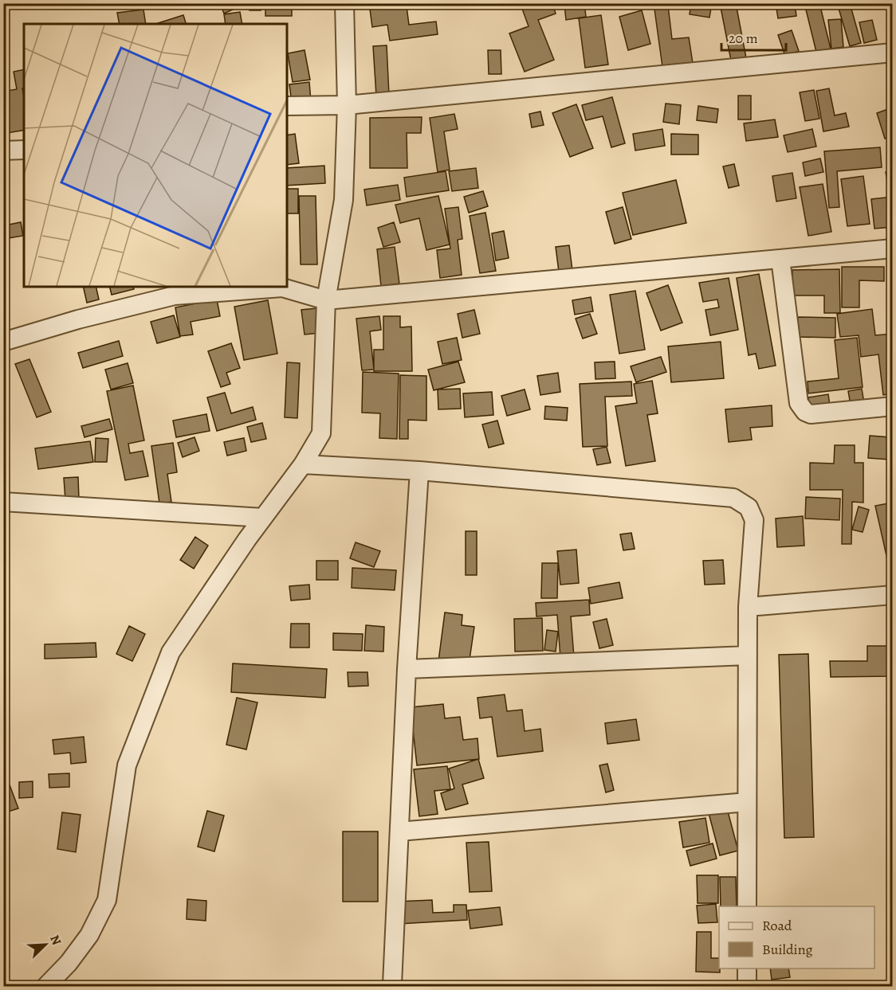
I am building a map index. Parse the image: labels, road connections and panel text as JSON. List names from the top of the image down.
{
  "legend": ["Road", "Building"],
  "scale_bar": "20 m",
  "north": "top right"
}
